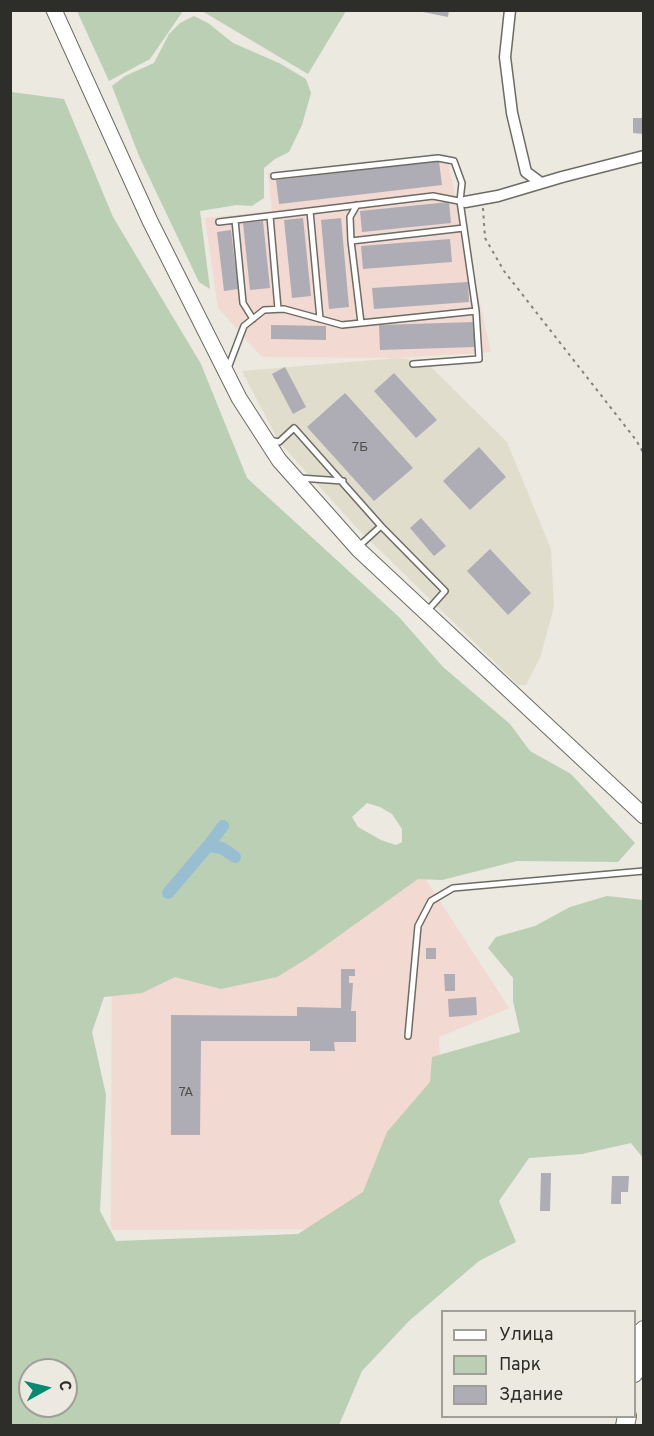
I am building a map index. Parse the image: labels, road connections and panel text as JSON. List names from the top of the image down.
{
  "house_numbers": ["7Б", "7А"],
  "legend": ["Улица", "Парк", "Здание"],
  "north": "right"
}
